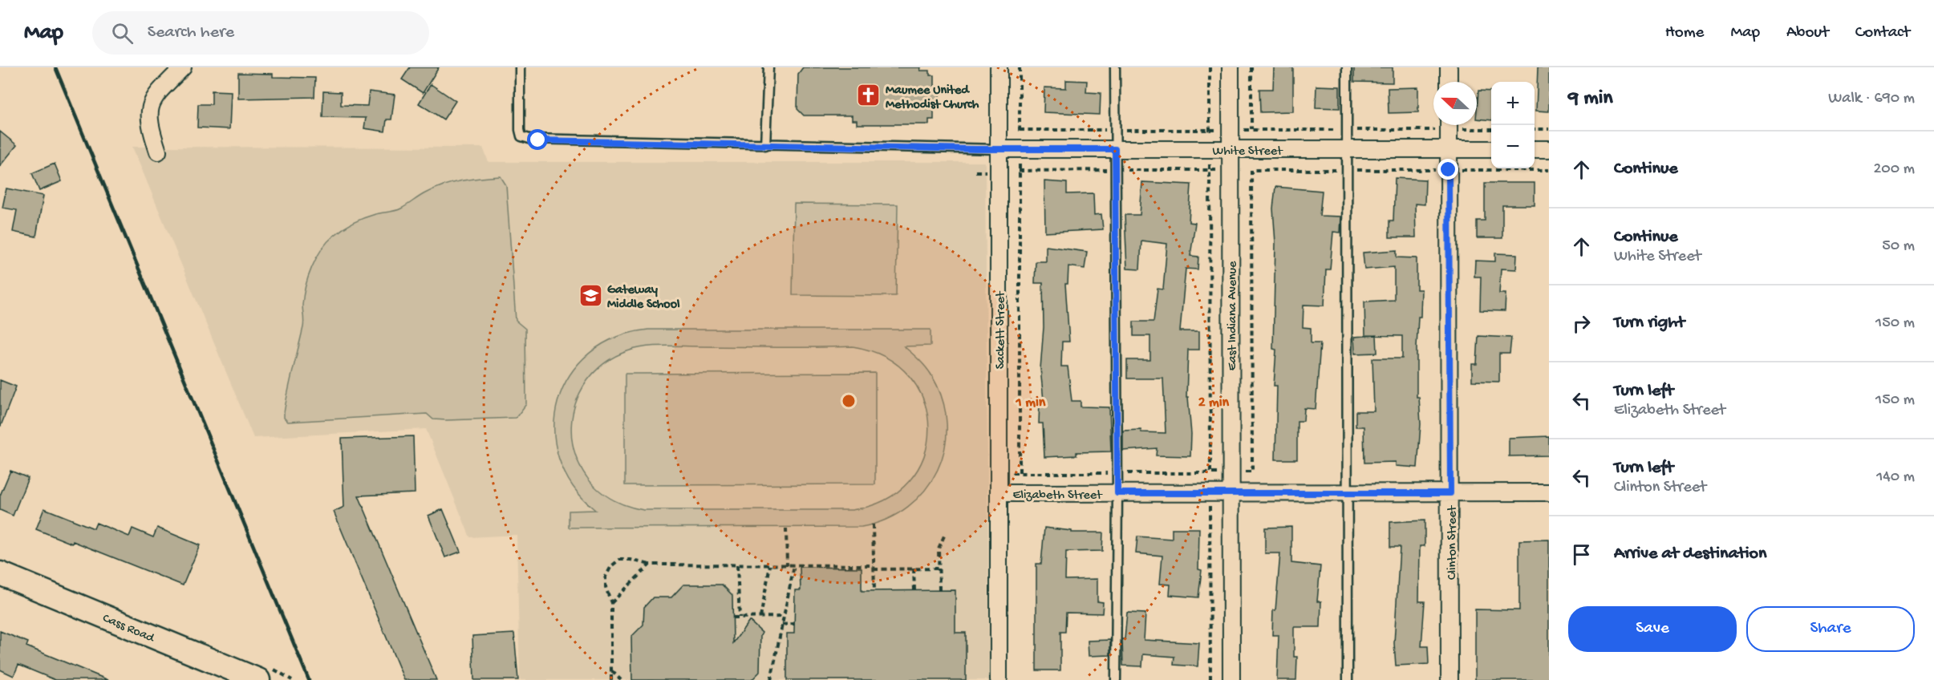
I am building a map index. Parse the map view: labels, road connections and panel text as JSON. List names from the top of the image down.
{
  "streets": {
    "street": [
      "White Street",
      "East Indiana Avenue",
      "Sackett Street",
      "Elizabeth Street",
      "Clinton Street",
      "Cass Road"
    ]
  },
  "crossings": [
    ["White Street", "East Indiana Avenue"],
    ["White Street", "Sackett Street"],
    ["White Street", "Clinton Street"],
    ["East Indiana Avenue", "Elizabeth Street"],
    ["Sackett Street", "Elizabeth Street"],
    ["Elizabeth Street", "Clinton Street"]
  ],
  "places": {
    "church": ["Maumee United Methodist Church"],
    "school or university": ["Gateway Middle School"]
  },
  "north": "left",
  "page": {
    "header": "Map",
    "search": "Search here",
    "nav": [
      "Home",
      "Map",
      "About",
      "Contact"
    ],
    "heading": ["9 min", "Walk · 690 m"],
    "map_buttons": ["+", "−"],
    "list": [
      ["Continue", "200 m"],
      ["Continue", "White Street", "50 m"],
      ["Turn right", "150 m"],
      ["Turn left", "Elizabeth Street", "150 m"],
      ["Turn left", "Clinton Street", "140 m"],
      "Arrive at destination"
    ],
    "buttons": ["Save", "Share"]
  },
  "rings": ["1 min", "2 min"]
}
